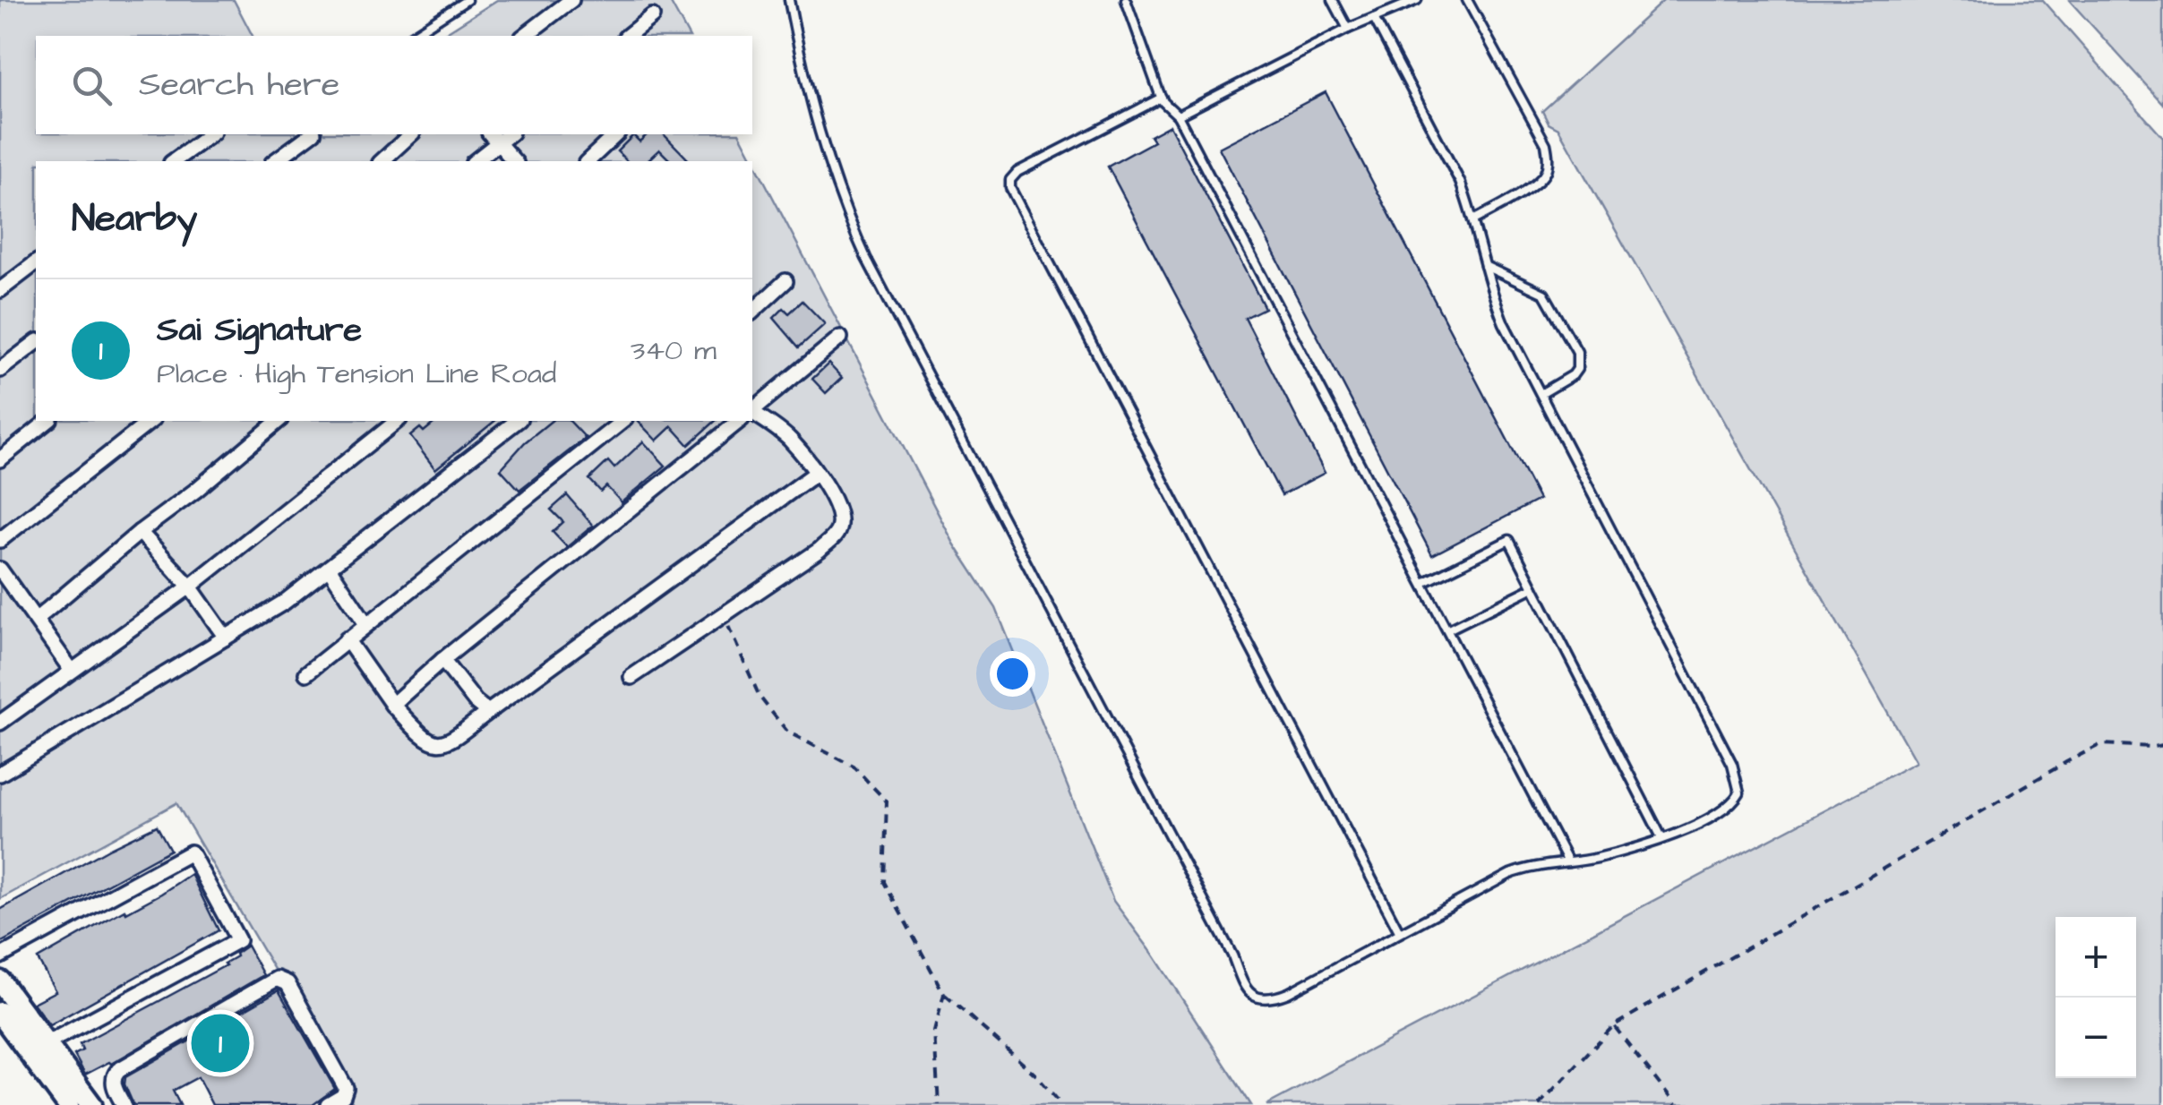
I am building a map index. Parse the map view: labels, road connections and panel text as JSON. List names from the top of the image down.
{
  "page": {
    "search": "Search here",
    "heading": "Nearby",
    "list": [
      {
        "mark": "1",
        "name": "Sai Signature",
        "note": "Place · High Tension Line Road",
        "value": "340 m"
      }
    ],
    "map_buttons": ["+", "−"],
    "pins": "1"
  }
}
